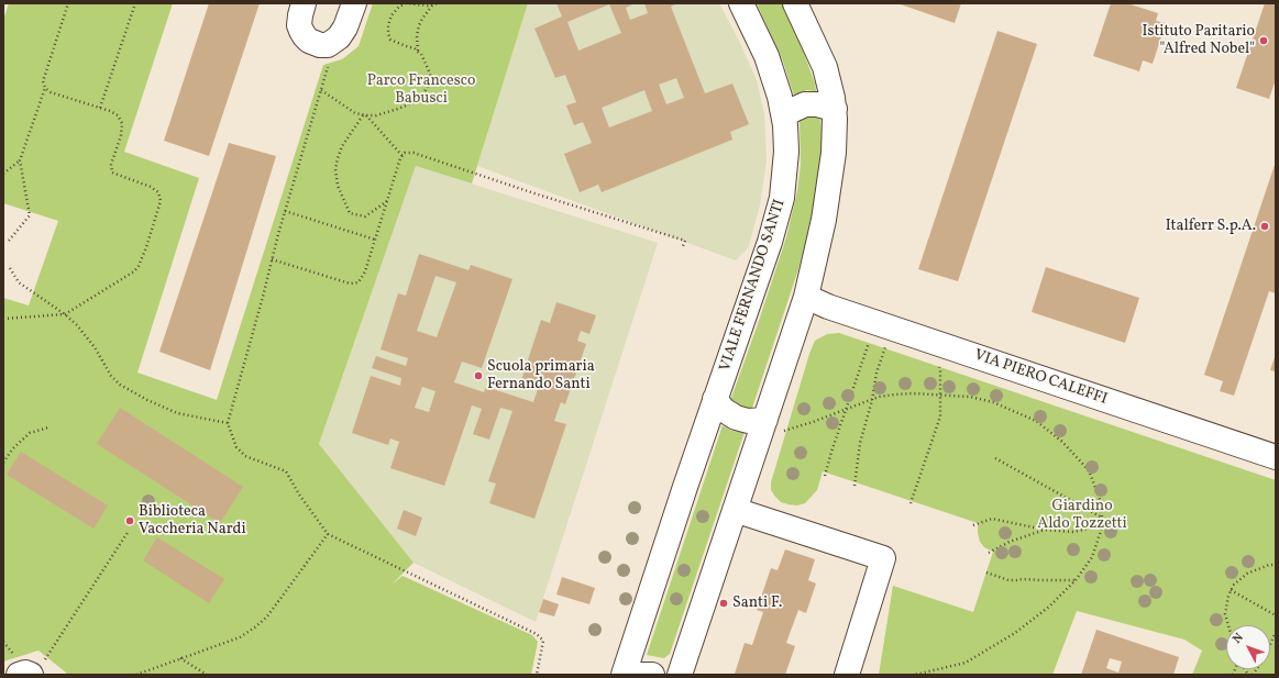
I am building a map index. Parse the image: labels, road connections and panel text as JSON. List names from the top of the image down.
{
  "streets": {
    "street": ["VIALE FERNANDO SANTI", "VIA PIERO CALEFFI"]
  },
  "parks": ["Parco Francesco Babusci", "Giardino Aldo Tozzetti"],
  "places": [
    "Istituto Paritario \"Alfred Nobel\"",
    "Italferr S.p.A.",
    "Scuola primaria Fernando Santi",
    "Biblioteca Vaccheria Nardi",
    "Santi F."
  ],
  "north": "top left"
}
